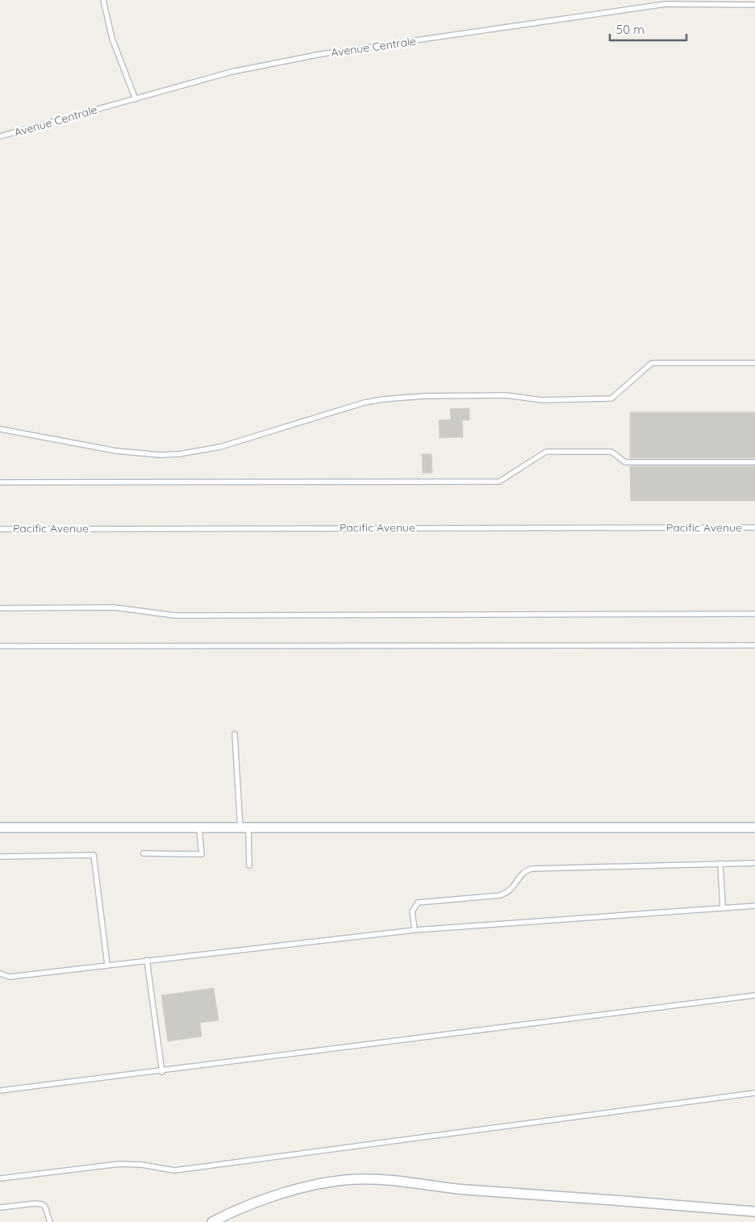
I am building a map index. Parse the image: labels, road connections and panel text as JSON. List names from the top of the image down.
{
  "streets": {
    "lane": ["Avenue Centrale", "Pacific Avenue"]
  },
  "scale_bar": "50 m"
}
